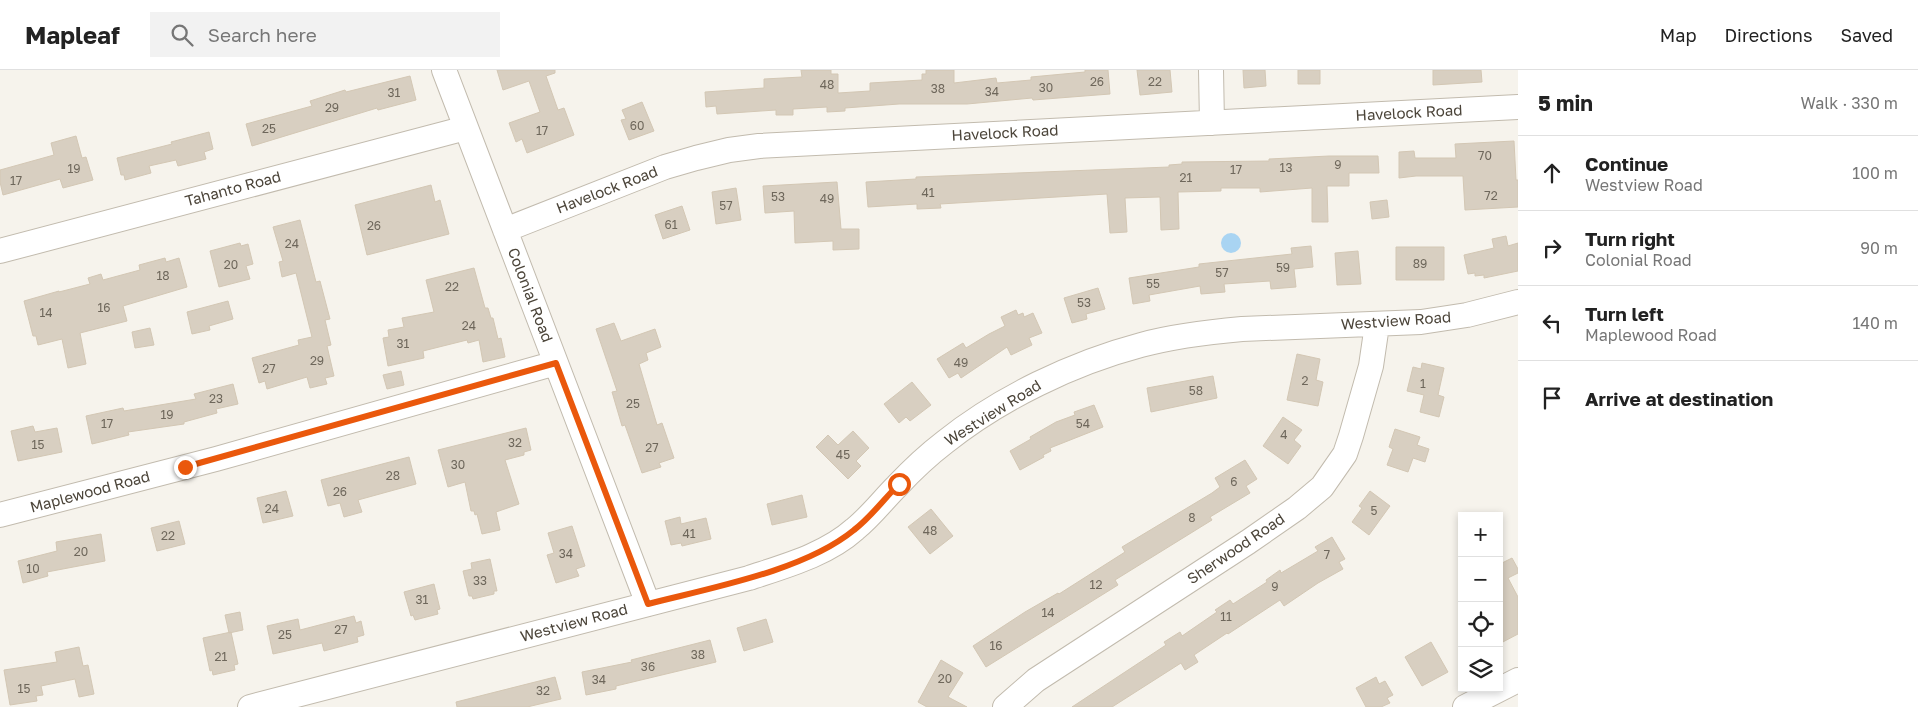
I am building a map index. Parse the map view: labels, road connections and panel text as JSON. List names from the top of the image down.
{
  "streets": {
    "street": [
      "Havelock Road",
      "Tahanto Road",
      "Colonial Road",
      "Westview Road",
      "Maplewood Road",
      "Sherwood Road"
    ]
  },
  "crossings": [
    ["Havelock Road", "Colonial Road"],
    ["Tahanto Road", "Colonial Road"],
    ["Colonial Road", "Westview Road"],
    ["Colonial Road", "Maplewood Road"],
    ["Westview Road", "Sherwood Road"]
  ],
  "house_numbers": [
    "26",
    "22",
    "48",
    "30",
    "38",
    "34",
    "31",
    "29",
    "60",
    "25",
    "17",
    "70",
    "9",
    "13",
    "19",
    "17",
    "21",
    "17",
    "41",
    "72",
    "53",
    "49",
    "57",
    "61",
    "26",
    "24",
    "89",
    "20",
    "59",
    "57",
    "18",
    "55",
    "22",
    "53",
    "16",
    "14",
    "24",
    "31",
    "29",
    "49",
    "27",
    "2",
    "1",
    "58",
    "23",
    "25",
    "19",
    "17",
    "54",
    "4",
    "32",
    "15",
    "27",
    "45",
    "30",
    "28",
    "6",
    "26",
    "24",
    "5",
    "8",
    "48",
    "41",
    "22",
    "20",
    "34",
    "7",
    "10",
    "33",
    "12",
    "9",
    "31",
    "14",
    "11",
    "27",
    "25",
    "16",
    "38",
    "21",
    "36",
    "20",
    "34",
    "15",
    "32"
  ],
  "page": {
    "header": "Mapleaf",
    "search": "Search here",
    "nav": ["Map", "Directions", "Saved"],
    "heading": ["5 min", "Walk · 330 m"],
    "list": [
      ["Continue", "Westview Road", "100 m"],
      ["Turn right", "Colonial Road", "90 m"],
      ["Turn left", "Maplewood Road", "140 m"],
      "Arrive at destination"
    ],
    "map_buttons": ["+", "−"]
  }
}
